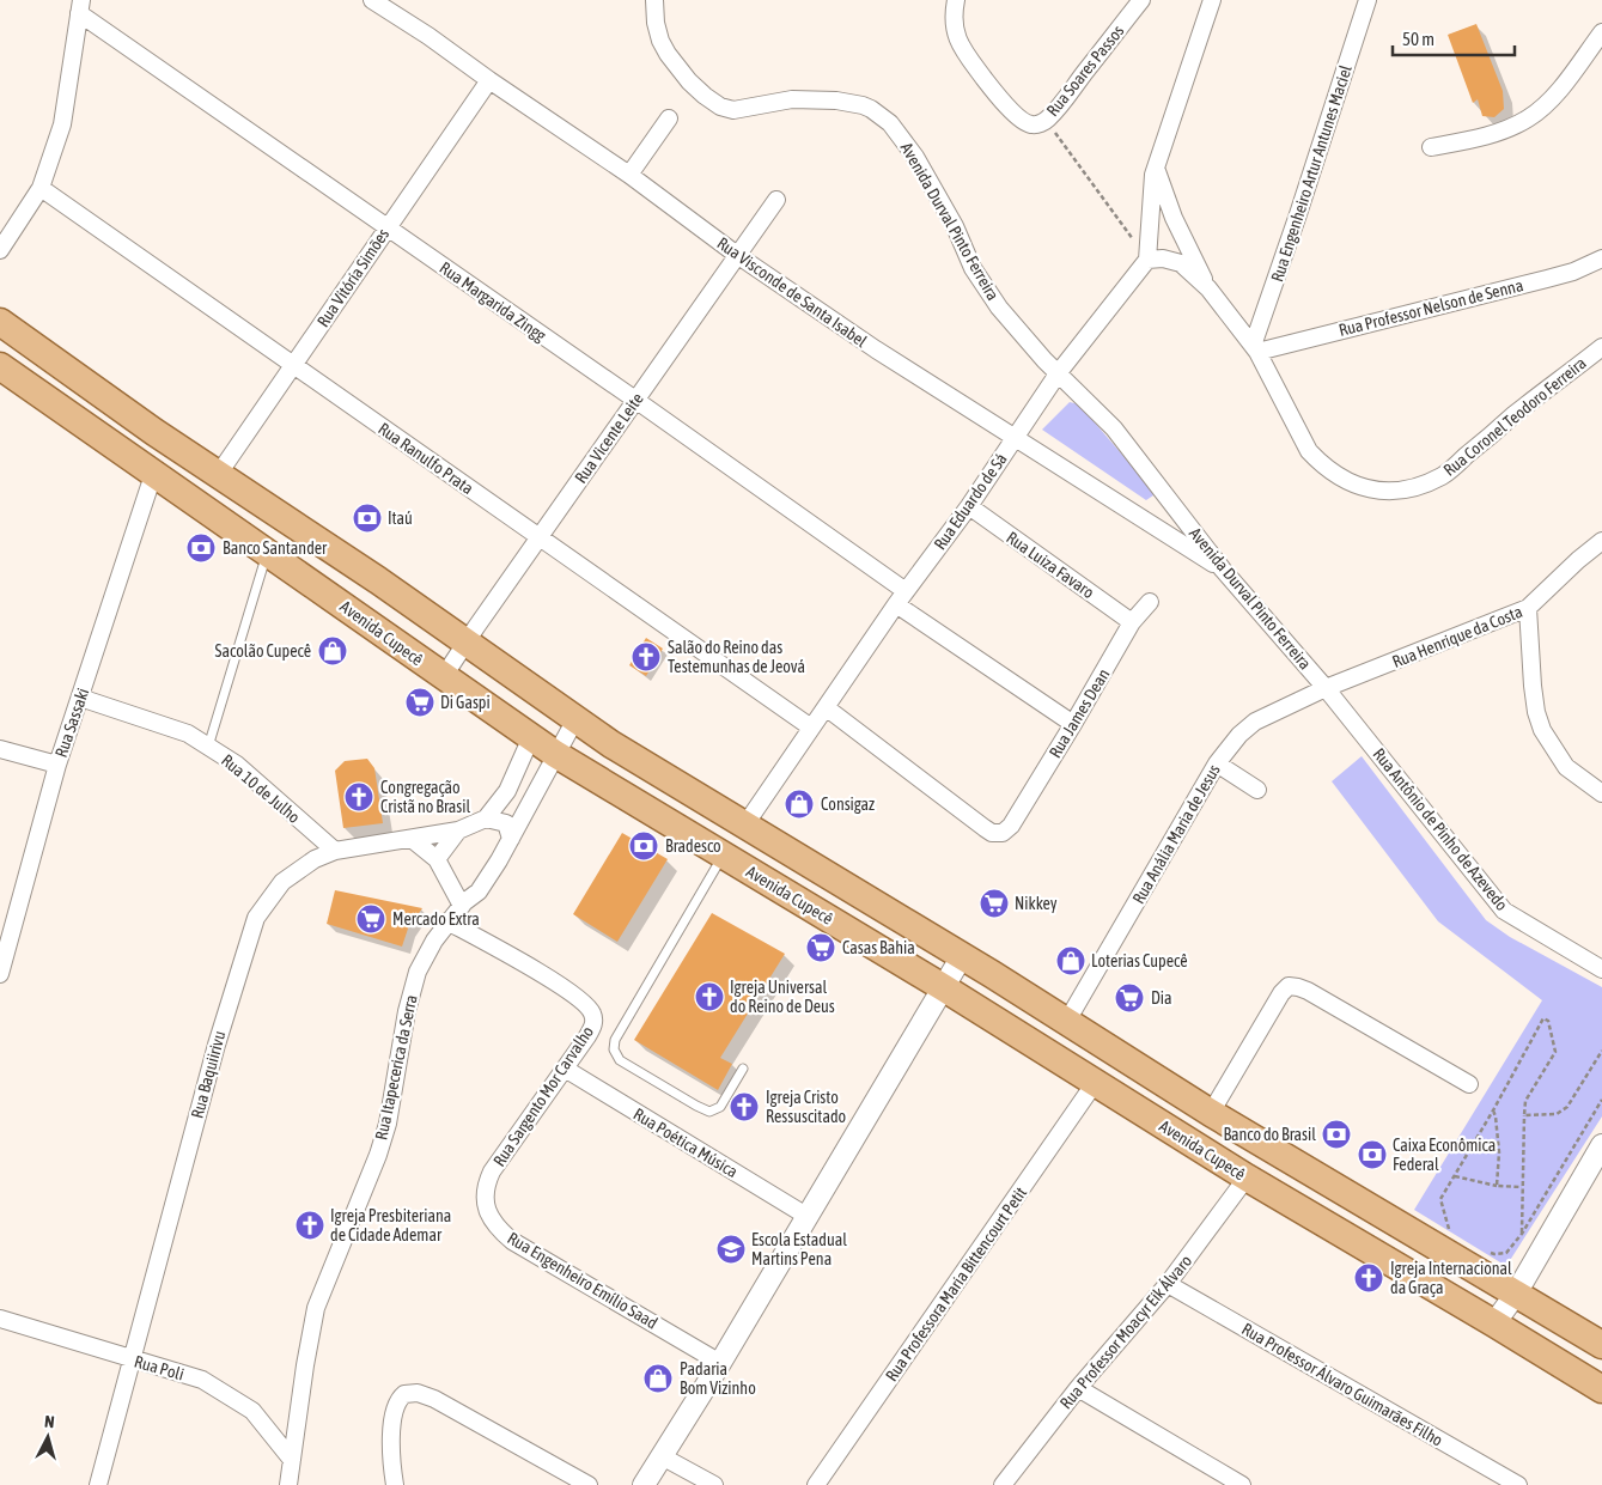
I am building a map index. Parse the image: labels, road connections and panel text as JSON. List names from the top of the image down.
{
  "streets": {
    "main road": ["Avenida Cupecê"],
    "street": [
      "Rua Soares Passos",
      "Rua Engenheiro Artur Antunes Maciel",
      "Avenida Durval Pinto Ferreira",
      "Rua Vitória Simões",
      "Rua Visconde de Santa Isabel",
      "Rua Margarida Zingg",
      "Rua Professor Nelson de Senna",
      "Rua Coronel Teodoro Ferreira",
      "Rua Vicente Leite",
      "Rua Ranulfo Prata",
      "Rua Eduardo de Sá",
      "Rua Luiza Favaro",
      "Rua Henrique da Costa",
      "Rua James Dean",
      "Rua Sassaki",
      "Rua 10 de Julho",
      "Rua Antônio de Pinho de Azevedo",
      "Rua Anália Maria de Jesus",
      "Rua Itapecerica da Serra",
      "Rua Baquiirivu",
      "Rua Sargento Mor Carvalho",
      "Rua Poética Música",
      "Rua Engenheiro Emílio Saad",
      "Rua Professora Maria Bittencourt Petit",
      "Rua Professor Moacyr Eik Álvaro",
      "Rua Poli",
      "Rua Professor Álvaro Guimarães Filho"
    ]
  },
  "crossings": [
    ["Rua Engenheiro Artur Antunes Maciel", "Rua Professor Nelson de Senna"],
    ["Rua Engenheiro Artur Antunes Maciel", "Rua Coronel Teodoro Ferreira"],
    ["Avenida Durval Pinto Ferreira", "Rua Visconde de Santa Isabel"],
    ["Avenida Durval Pinto Ferreira", "Rua Eduardo de Sá"],
    ["Avenida Durval Pinto Ferreira", "Rua Henrique da Costa"],
    ["Avenida Durval Pinto Ferreira", "Rua Antônio de Pinho de Azevedo"],
    ["Avenida Durval Pinto Ferreira", "Rua Anália Maria de Jesus"],
    ["Rua Vitória Simões", "Rua Visconde de Santa Isabel"],
    ["Rua Vitória Simões", "Rua Margarida Zingg"],
    ["Rua Vitória Simões", "Rua Ranulfo Prata"],
    ["Rua Visconde de Santa Isabel", "Rua Vicente Leite"],
    ["Rua Visconde de Santa Isabel", "Rua Eduardo de Sá"],
    ["Rua Margarida Zingg", "Rua Vicente Leite"],
    ["Rua Margarida Zingg", "Rua Eduardo de Sá"],
    ["Rua Margarida Zingg", "Rua James Dean"],
    ["Rua Professor Nelson de Senna", "Rua Coronel Teodoro Ferreira"],
    ["Rua Coronel Teodoro Ferreira", "Rua Eduardo de Sá"],
    ["Rua Vicente Leite", "Rua Ranulfo Prata"],
    ["Rua Vicente Leite", "Avenida Cupecê"],
    ["Rua Ranulfo Prata", "Rua Eduardo de Sá"],
    ["Rua Eduardo de Sá", "Rua Luiza Favaro"],
    ["Rua Eduardo de Sá", "Rua James Dean"],
    ["Rua Luiza Favaro", "Rua James Dean"],
    ["Avenida Cupecê", "Rua Sassaki"],
    ["Avenida Cupecê", "Rua Itapecerica da Serra"],
    ["Avenida Cupecê", "Rua Baquiirivu"],
    ["Avenida Cupecê", "Rua Professora Maria Bittencourt Petit"],
    ["Avenida Cupecê", "Rua Professor Moacyr Eik Álvaro"],
    ["Rua Henrique da Costa", "Rua Antônio de Pinho de Azevedo"],
    ["Rua Henrique da Costa", "Rua Anália Maria de Jesus"],
    ["Rua Sassaki", "Rua 10 de Julho"],
    ["Rua 10 de Julho", "Rua Baquiirivu"],
    ["Rua Antônio de Pinho de Azevedo", "Rua Anália Maria de Jesus"],
    ["Rua Itapecerica da Serra", "Rua Sargento Mor Carvalho"],
    ["Rua Itapecerica da Serra", "Rua Poli"],
    ["Rua Baquiirivu", "Rua Poli"],
    ["Rua Sargento Mor Carvalho", "Rua Poética Música"],
    ["Rua Sargento Mor Carvalho", "Rua Engenheiro Emílio Saad"],
    ["Rua Professor Moacyr Eik Álvaro", "Rua Professor Álvaro Guimarães Filho"]
  ],
  "places": {
    "bank": [
      "Itaú",
      "Banco Santander",
      "Bradesco",
      "Banco do Brasil",
      "Caixa Econômica Federal"
    ],
    "shop": [
      "Sacolão Cupecê",
      "Consigaz",
      "Loterias Cupecê",
      "Padaria Bom Vizinho"
    ],
    "church": [
      "Salão do Reino das Testemunhas de Jeová",
      "Congregação Cristã no Brasil",
      "Igreja Universal do Reino de Deus",
      "Igreja Cristo Ressuscitado",
      "Igreja Presbiteriana de Cidade Ademar",
      "Igreja Internacional da Graça"
    ],
    "supermarket": [
      "Di Gaspi",
      "Nikkey",
      "Mercado Extra",
      "Casas Bahia",
      "Dia"
    ],
    "school or university": ["Escola Estadual Martins Pena"]
  },
  "scale_bar": "50 m",
  "north": "top"
}
